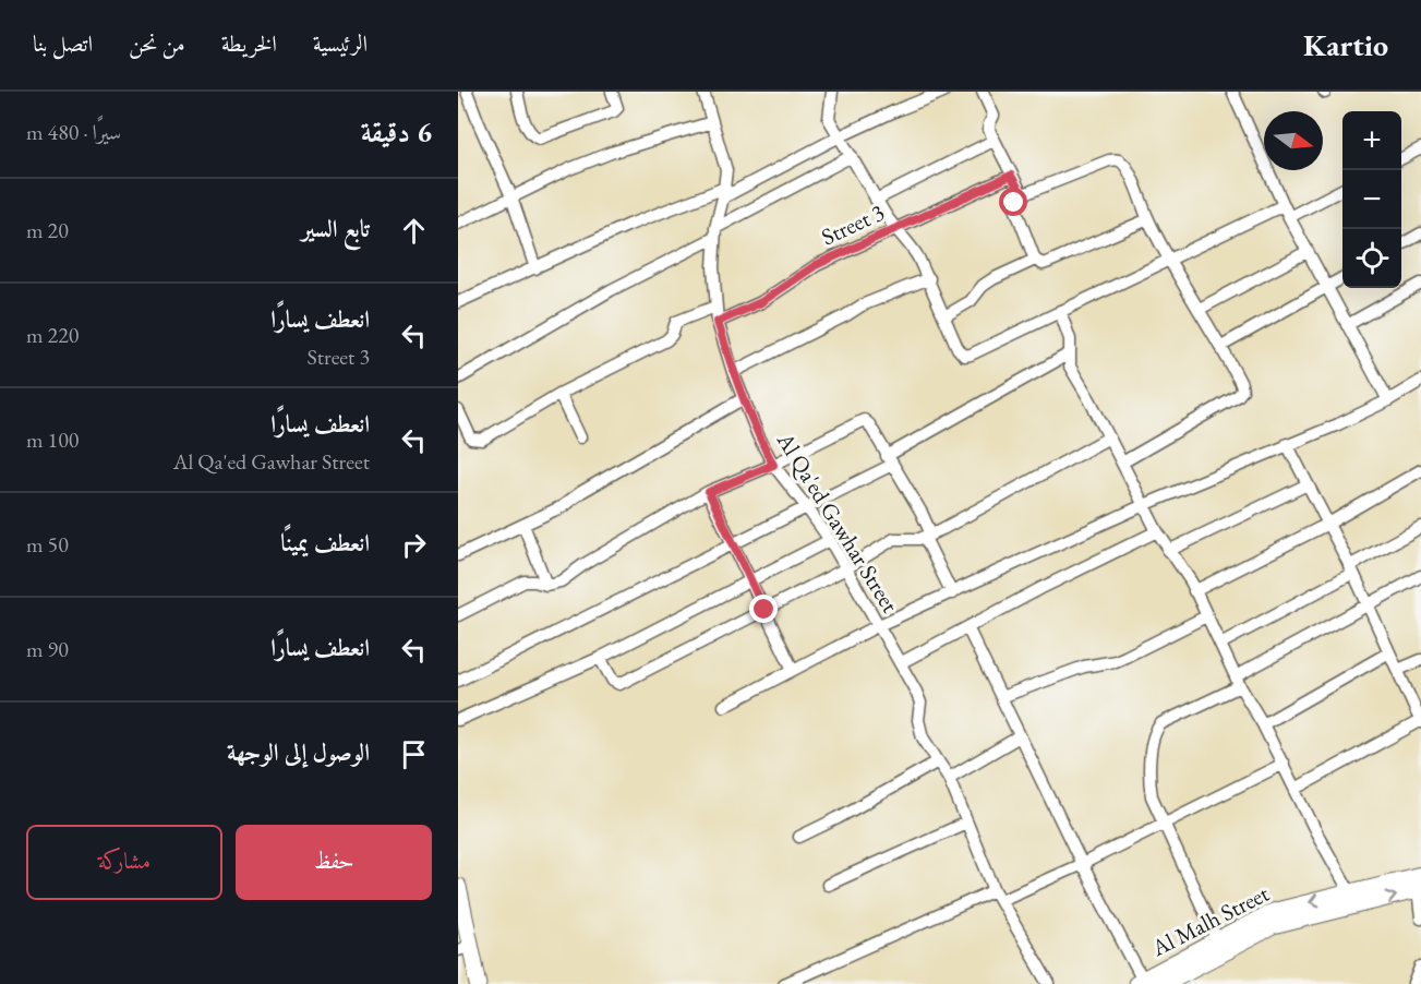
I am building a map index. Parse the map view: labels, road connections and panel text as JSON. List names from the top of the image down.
{
  "streets": {
    "street": ["Street 3", "Al Qa'ed Gawhar Street", "Al Malh Street"]
  },
  "crossings": [
    ["Street 3", "Al Qa'ed Gawhar Street"]
  ],
  "north": "right",
  "page": {
    "header": "Kartio",
    "nav": [
      "الرئيسية",
      "الخريطة",
      "من نحن",
      "اتصل بنا"
    ],
    "heading": ["6 دقيقة", "سيرًا · 480 m"],
    "map_buttons": ["+", "−"],
    "list": [
      ["تابع السير", "20 m"],
      ["انعطف يسارًا", "Street 3", "220 m"],
      ["انعطف يسارًا", "Al Qa'ed Gawhar Street", "100 m"],
      ["انعطف يمينًا", "50 m"],
      ["انعطف يسارًا", "90 m"],
      "الوصول إلى الوجهة"
    ],
    "buttons": ["حفظ", "مشاركة"]
  }
}
